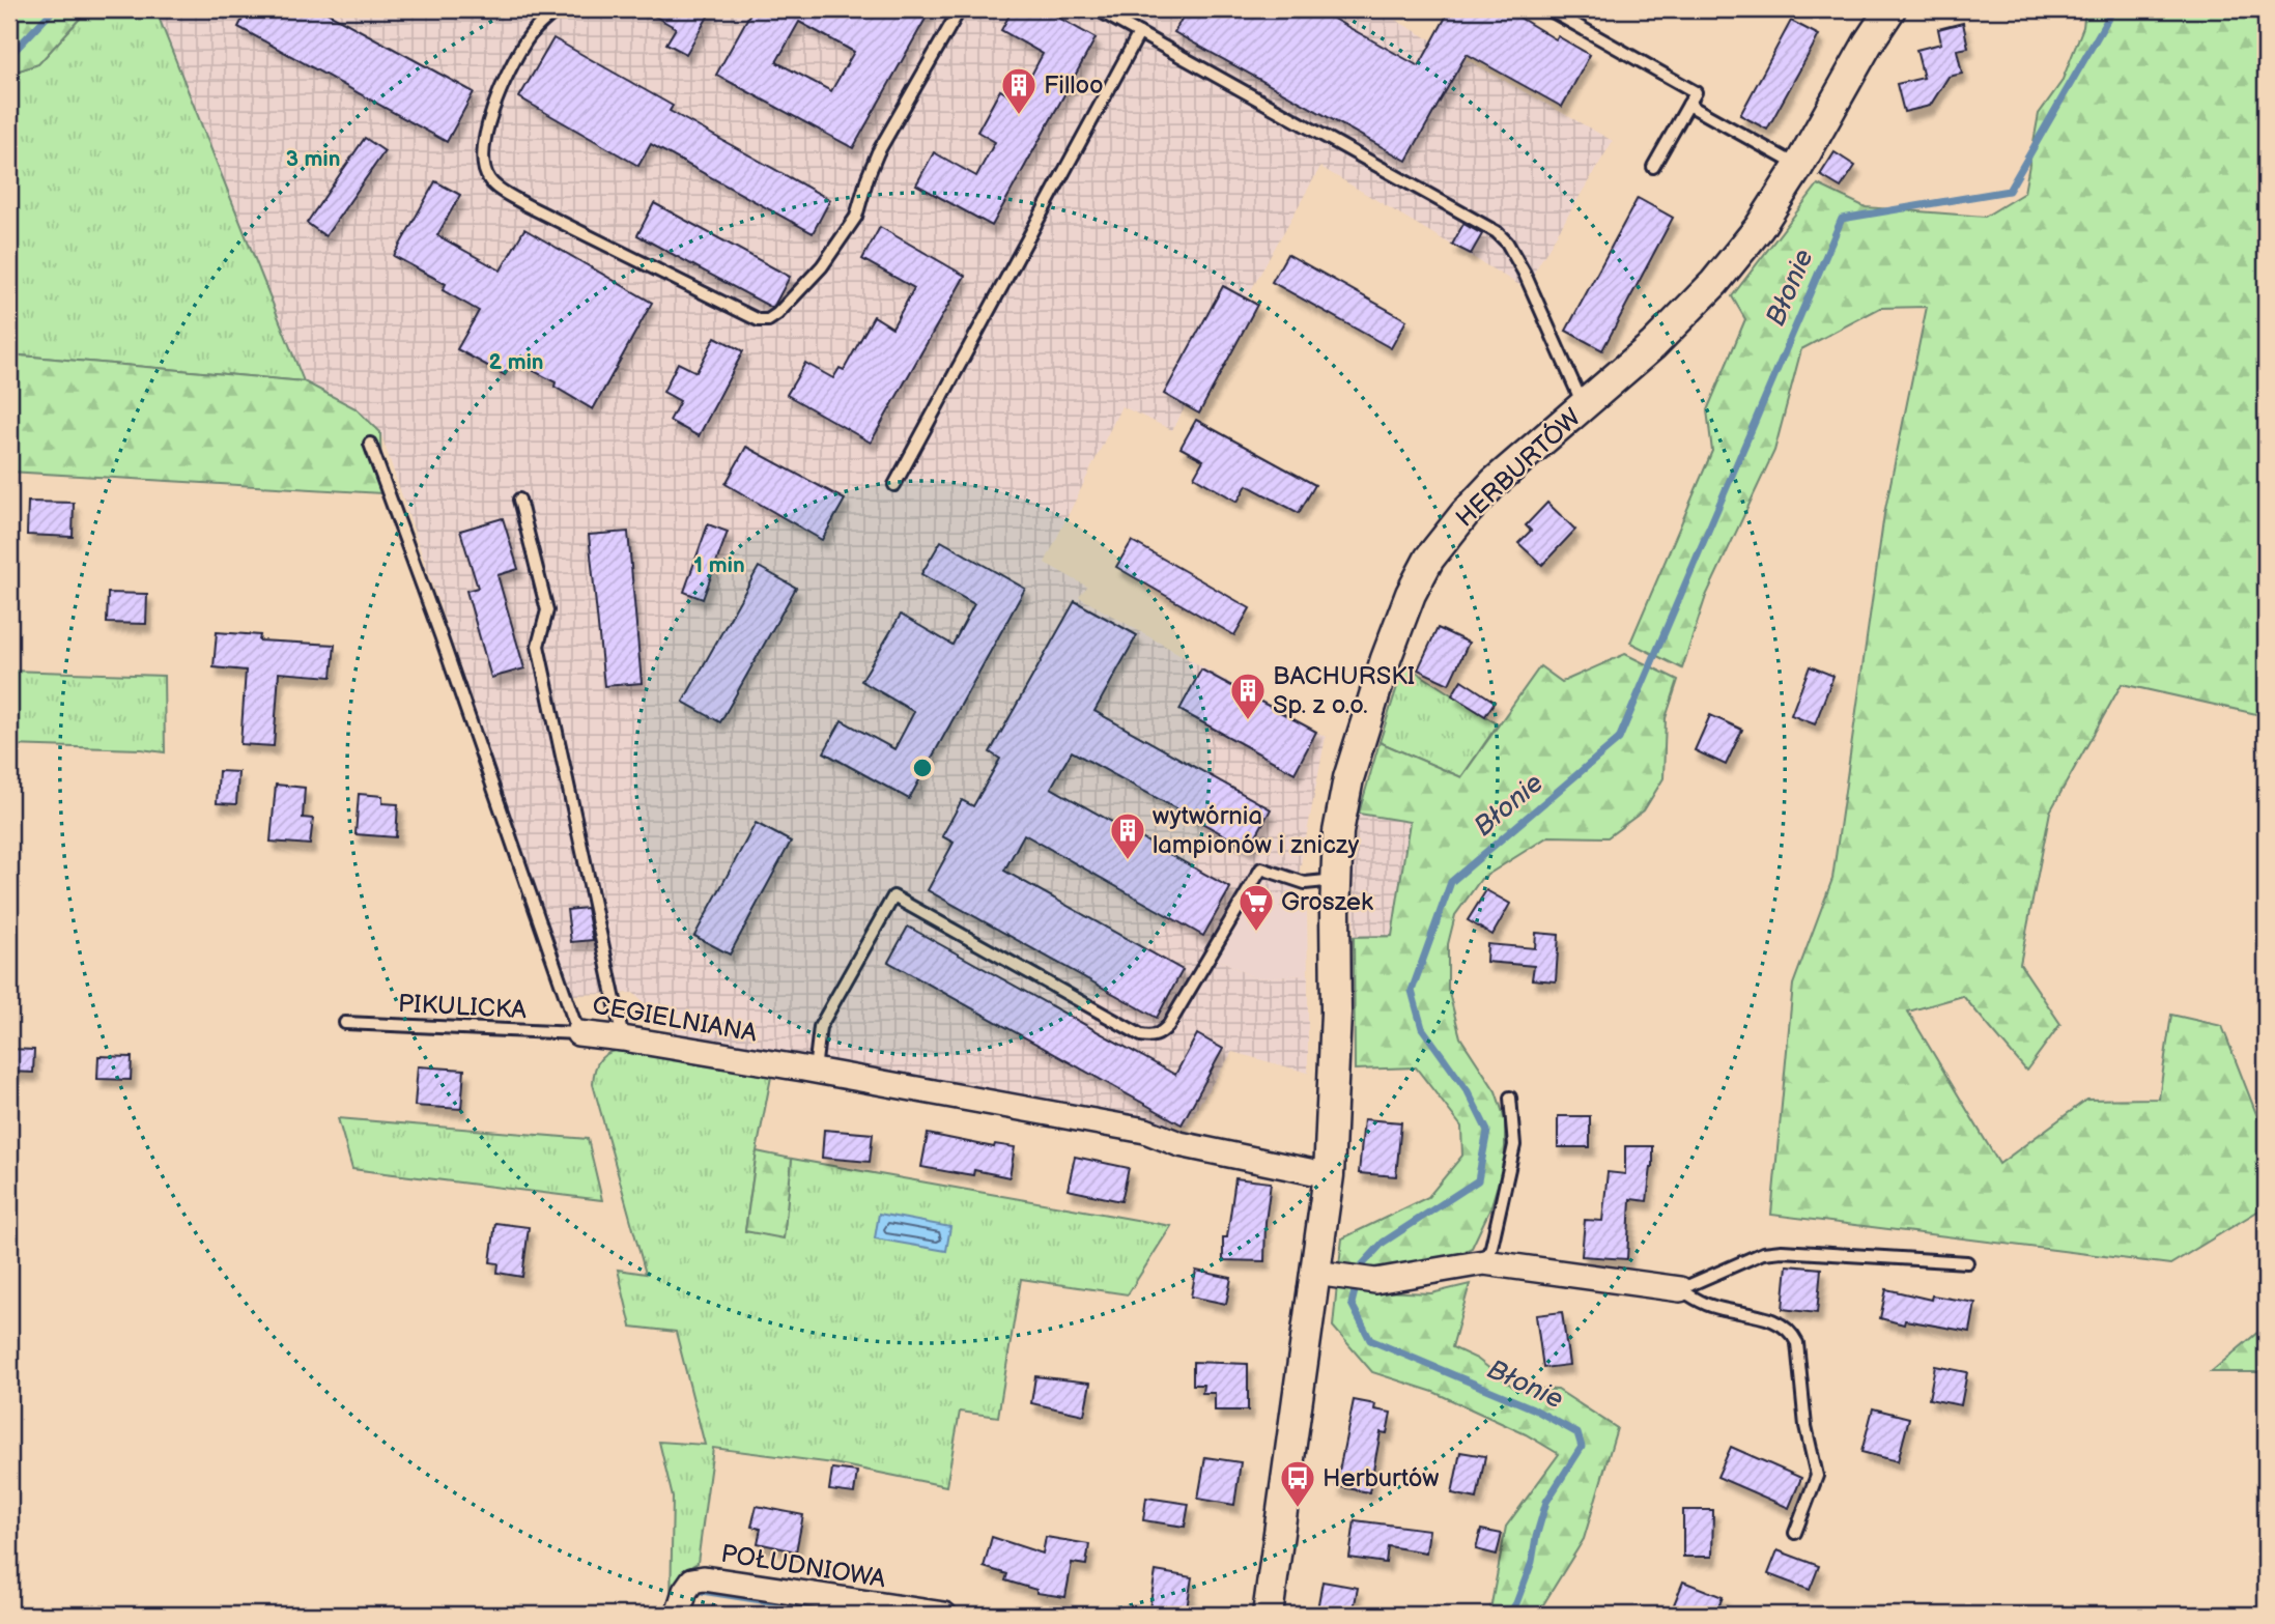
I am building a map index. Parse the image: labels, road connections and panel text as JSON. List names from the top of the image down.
{
  "streets": {
    "street": ["HERBURTÓW", "CEGIELNIANA", "POŁUDNIOWA"],
    "lane": ["PIKULICKA"]
  },
  "crossings": [
    ["HERBURTÓW", "CEGIELNIANA"],
    ["PIKULICKA", "CEGIELNIANA"]
  ],
  "water": ["Błonie"],
  "places": {
    "building": ["Filloo", "BACHURSKI Sp. z o.o.", "wytwórnia lampionów i zniczy"],
    "supermarket": ["Groszek"],
    "bus stop": ["Herburtów"]
  },
  "rings": ["3 min", "2 min", "1 min"]
}
